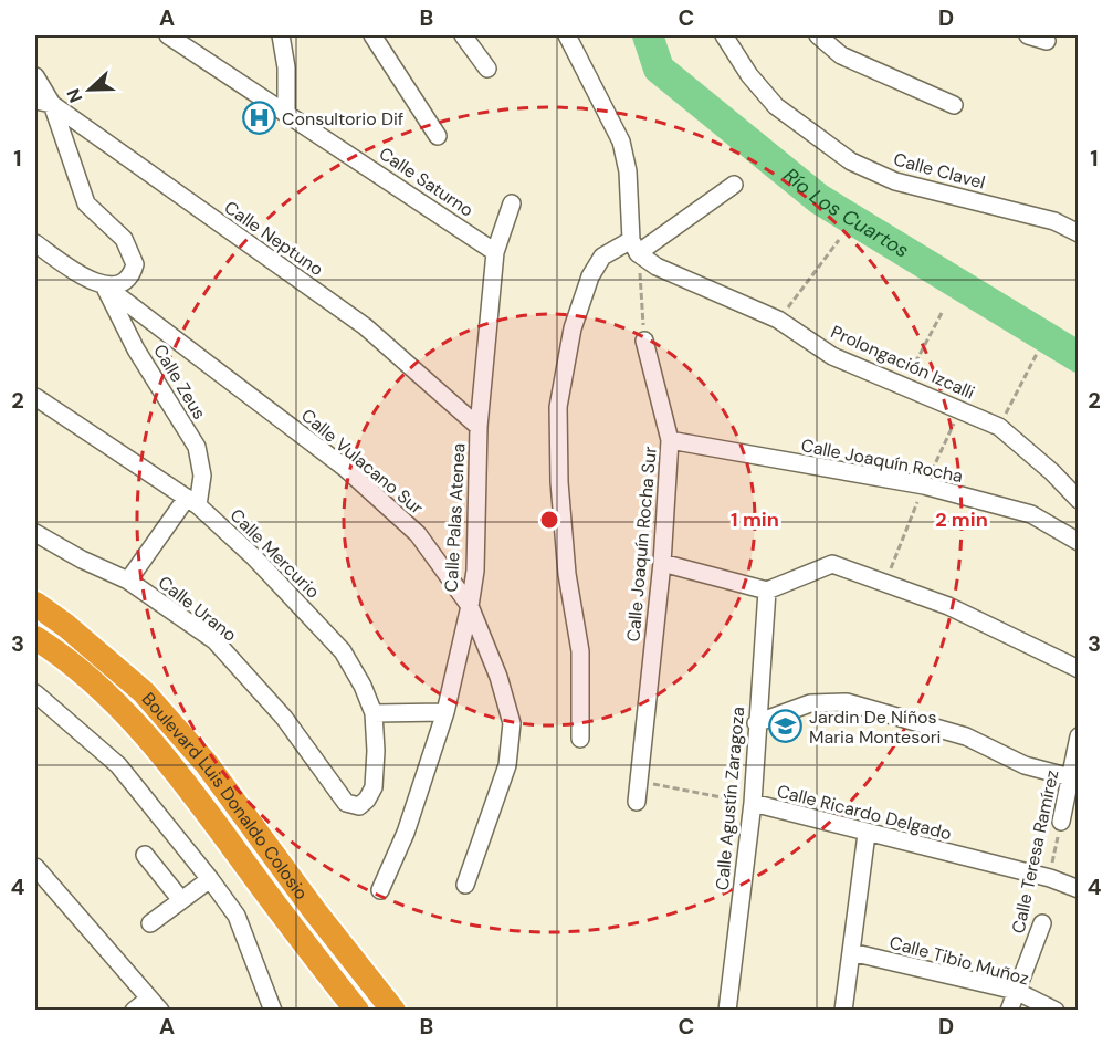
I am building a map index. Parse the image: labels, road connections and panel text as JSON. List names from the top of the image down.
{
  "streets": {
    "highway": ["Boulevard Luis Donaldo Colosio"],
    "street": [
      "Calle Clavel",
      "Calle Saturno",
      "Calle Neptuno",
      "Prolongación Izcalli",
      "Calle Zeus",
      "Calle Joaquín Rocha",
      "Calle Vulacano Sur",
      "Calle Palas Atenea",
      "Calle Joaquín Rocha Sur",
      "Calle Mercurio",
      "Calle Urano",
      "Calle Agustín Zaragoza",
      "Calle Ricardo Delgado",
      "Calle Teresa Ramírez",
      "Calle Tibio Muñoz"
    ]
  },
  "crossings": [
    ["Calle Saturno", "Calle Palas Atenea"],
    ["Calle Neptuno", "Calle Palas Atenea"],
    ["Calle Zeus", "Calle Vulacano Sur"],
    ["Calle Zeus", "Calle Mercurio"],
    ["Calle Joaquín Rocha", "Calle Joaquín Rocha Sur"],
    ["Calle Vulacano Sur", "Calle Palas Atenea"],
    ["Calle Joaquín Rocha Sur", "Calle Ricardo Delgado"],
    ["Calle Mercurio", "Calle Urano"],
    ["Calle Agustín Zaragoza", "Calle Ricardo Delgado"],
    ["Calle Ricardo Delgado", "Calle Teresa Ramírez"],
    ["Calle Teresa Ramírez", "Calle Tibio Muñoz"]
  ],
  "water": ["Río Los Cuartos"],
  "places": {
    "hospital": ["Consultorio Dif"],
    "school or university": ["Jardin De Niños Maria Montesori"]
  },
  "north": "left",
  "grid": {
    "columns": [
      "A",
      "B",
      "C",
      "D"
    ],
    "rows": [
      "1",
      "2",
      "3",
      "4"
    ]
  },
  "rings": ["1 min", "2 min"]
}
